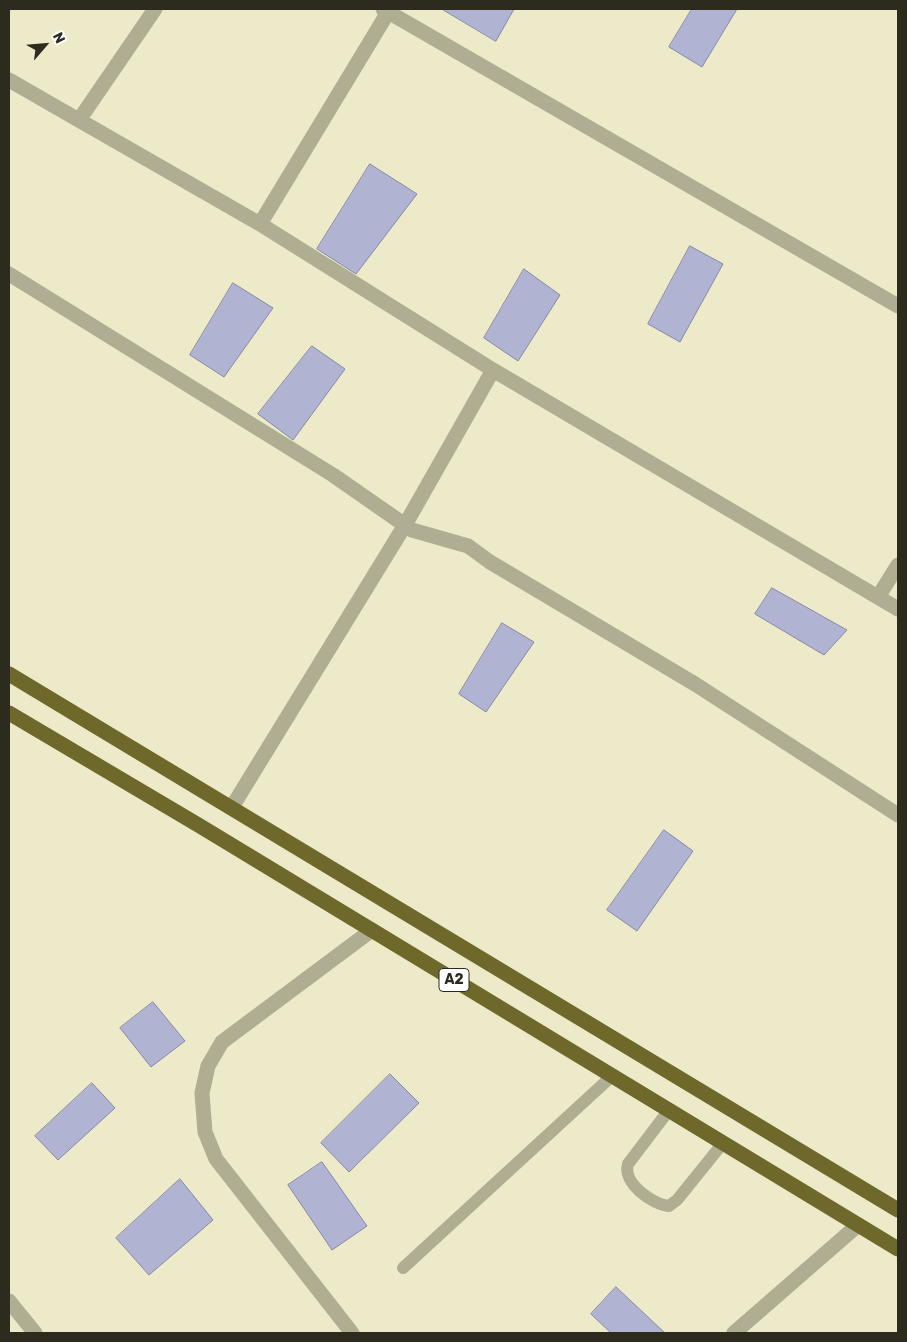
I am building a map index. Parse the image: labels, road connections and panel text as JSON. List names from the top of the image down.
{
  "streets": {
    "highway": ["A2"]
  },
  "north": "top right"
}
